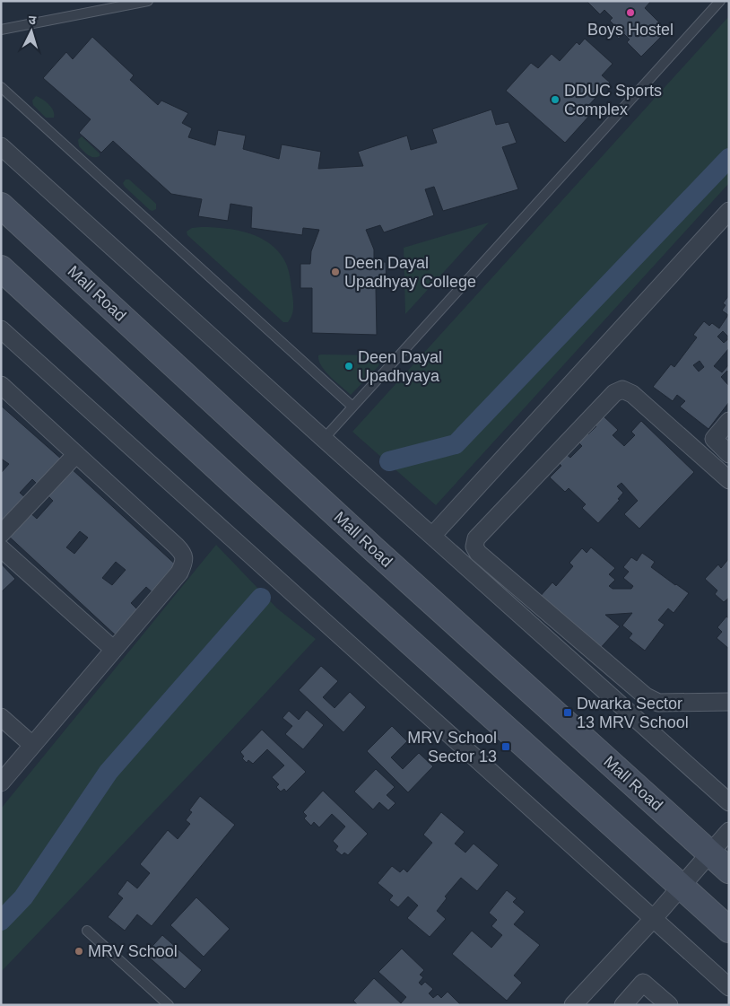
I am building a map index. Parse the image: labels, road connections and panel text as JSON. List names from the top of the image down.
{
  "streets": {
    "main road": ["Mall Road"]
  },
  "places": {
    "other": [
      "Boys Hostel",
      "DDUC Sports Complex",
      "Deen Dayal Upadhyay College",
      "Deen Dayal Upadhyaya",
      "MRV School"
    ],
    "transit": ["Dwarka Sector 13 MRV School", "MRV School Sector 13"]
  },
  "north": "top"
}
